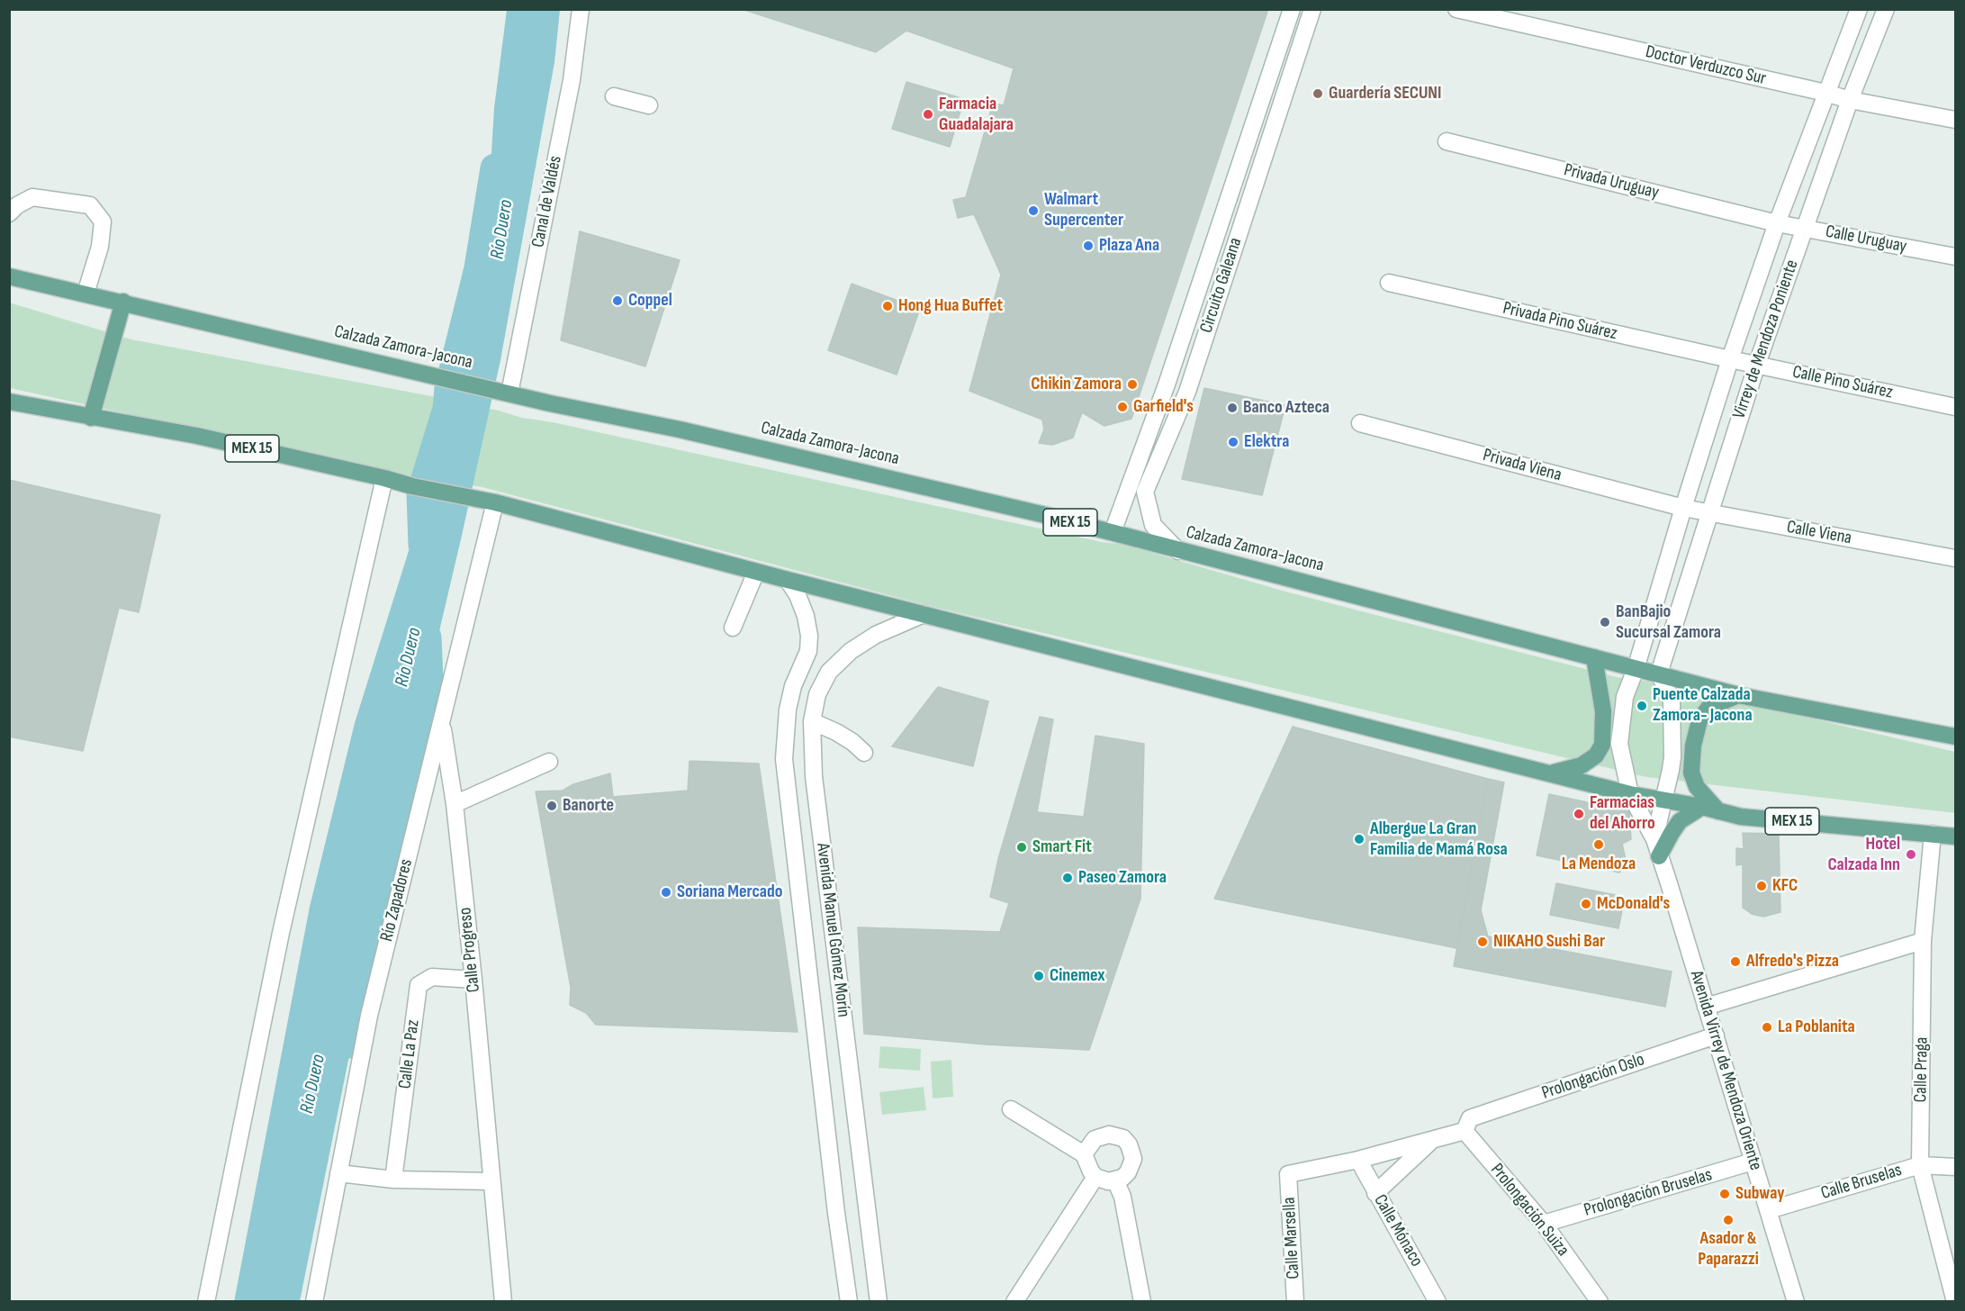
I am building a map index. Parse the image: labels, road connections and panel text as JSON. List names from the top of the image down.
{
  "streets": {
    "main road": ["Calzada Zamora-Jacona", "MEX 15"],
    "street": [
      "Doctor Verduzco Sur",
      "Privada Uruguay",
      "Canal de Valdés",
      "Calle Uruguay",
      "Circuito Galeana",
      "Privada Pino Suárez",
      "Virrey de Mendoza Poniente",
      "Calle Pino Suárez",
      "Privada Viena",
      "Calle Viena",
      "Río Zapadores",
      "Avenida Manuel Gómez Morín",
      "Calle Progreso",
      "Calle La Paz",
      "Calle Praga",
      "Avenida Virrey de Mendoza Oriente",
      "Prolongación Oslo",
      "Calle Bruselas",
      "Prolongación Bruselas",
      "Prolongación Suiza",
      "Calle Mónaco",
      "Calle Marsella"
    ]
  },
  "crossings": [
    ["Doctor Verduzco Sur", "Virrey de Mendoza Poniente"],
    ["Privada Uruguay", "Calle Uruguay"],
    ["Privada Uruguay", "Virrey de Mendoza Poniente"],
    ["Canal de Valdés", "Calzada Zamora-Jacona"],
    ["Calle Uruguay", "Virrey de Mendoza Poniente"],
    ["Circuito Galeana", "Calzada Zamora-Jacona"],
    ["Privada Pino Suárez", "Virrey de Mendoza Poniente"],
    ["Privada Pino Suárez", "Calle Pino Suárez"],
    ["Virrey de Mendoza Poniente", "Calzada Zamora-Jacona"],
    ["Virrey de Mendoza Poniente", "Calle Pino Suárez"],
    ["Virrey de Mendoza Poniente", "MEX 15"],
    ["Virrey de Mendoza Poniente", "Privada Viena"],
    ["Virrey de Mendoza Poniente", "Calle Viena"],
    ["Virrey de Mendoza Poniente", "Avenida Virrey de Mendoza Oriente"],
    ["Calzada Zamora-Jacona", "MEX 15"],
    ["MEX 15", "Río Zapadores"],
    ["MEX 15", "Avenida Manuel Gómez Morín"],
    ["MEX 15", "Calle Praga"],
    ["MEX 15", "Avenida Virrey de Mendoza Oriente"],
    ["Privada Viena", "Calle Viena"],
    ["Río Zapadores", "Calle Progreso"],
    ["Calle Progreso", "Calle La Paz"],
    ["Calle Praga", "Calle Bruselas"],
    ["Avenida Virrey de Mendoza Oriente", "Prolongación Oslo"],
    ["Avenida Virrey de Mendoza Oriente", "Calle Bruselas"],
    ["Avenida Virrey de Mendoza Oriente", "Prolongación Bruselas"],
    ["Prolongación Oslo", "Prolongación Suiza"],
    ["Prolongación Oslo", "Calle Mónaco"],
    ["Prolongación Oslo", "Calle Marsella"],
    ["Prolongación Bruselas", "Prolongación Suiza"]
  ],
  "water": ["Río Duero"],
  "places": [
    "Guardería SECUNI",
    "Farmacia Guadalajara",
    "Walmart Supercenter",
    "Plaza Ana",
    "Coppel",
    "Hong Hua Buffet",
    "Chikin Zamora",
    "Garfield's",
    "Banco Azteca",
    "Elektra",
    "BanBajio Sucursal Zamora",
    "Puente Calzada Zamora- Jacona",
    "Banorte",
    "Farmacias del Ahorro",
    "Albergue La Gran Familia de Mamá Rosa",
    "La Mendoza",
    "Smart Fit",
    "Hotel Calzada Inn",
    "Paseo Zamora",
    "KFC",
    "Soriana Mercado",
    "McDonald's",
    "NIKAHO Sushi Bar",
    "Alfredo's Pizza",
    "Cinemex",
    "La Poblanita",
    "Subway",
    "Asador & Paparazzi"
  ]
}
